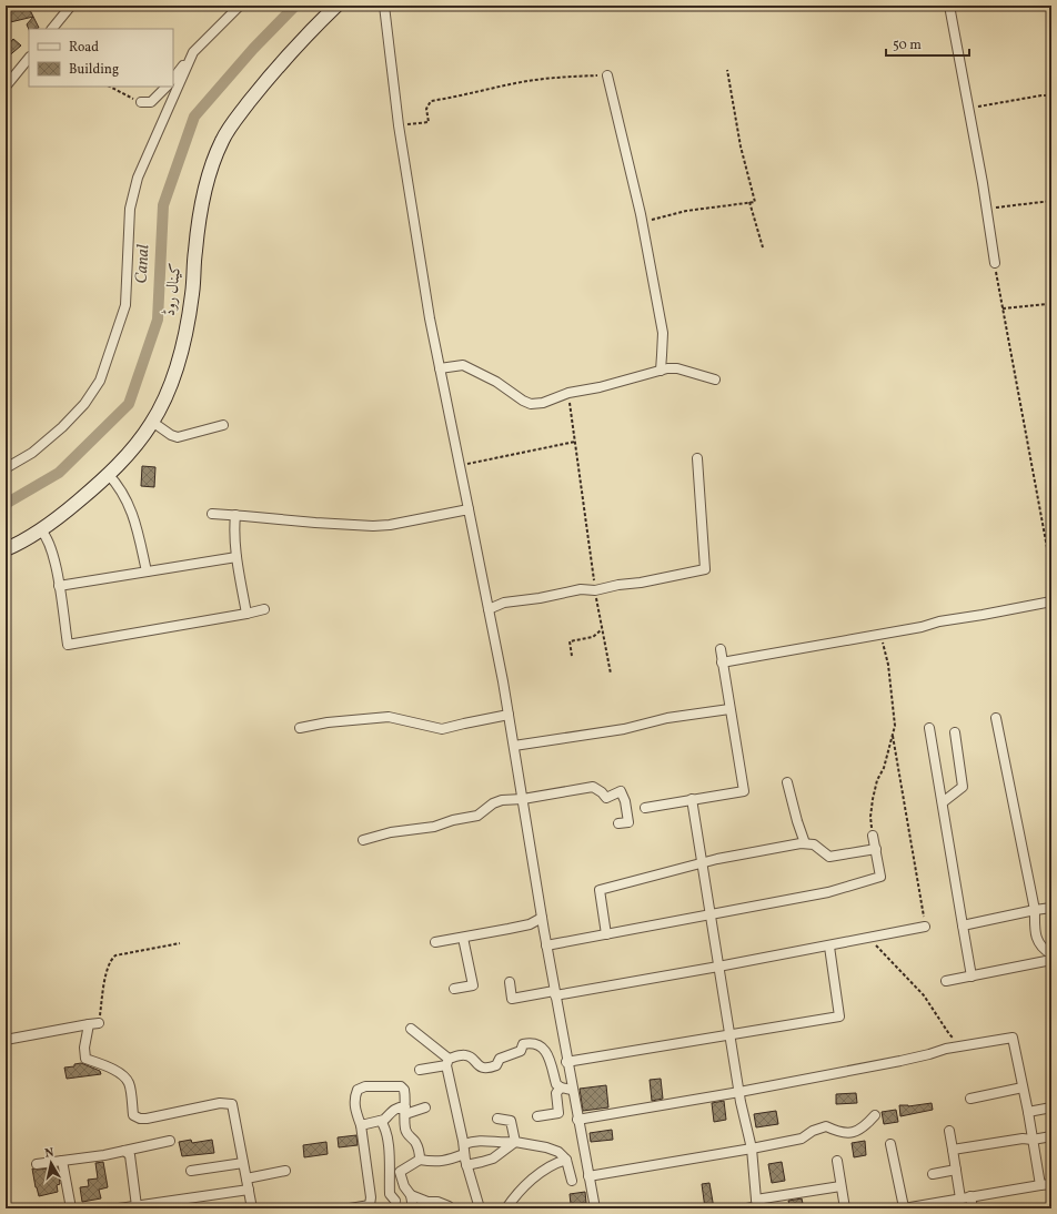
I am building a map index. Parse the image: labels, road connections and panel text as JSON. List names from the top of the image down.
{
  "streets": {
    "street": ["کینال روڈ"]
  },
  "water": ["Canal"],
  "legend": ["Road", "Building"],
  "scale_bar": "50 m",
  "north": "top"
}
